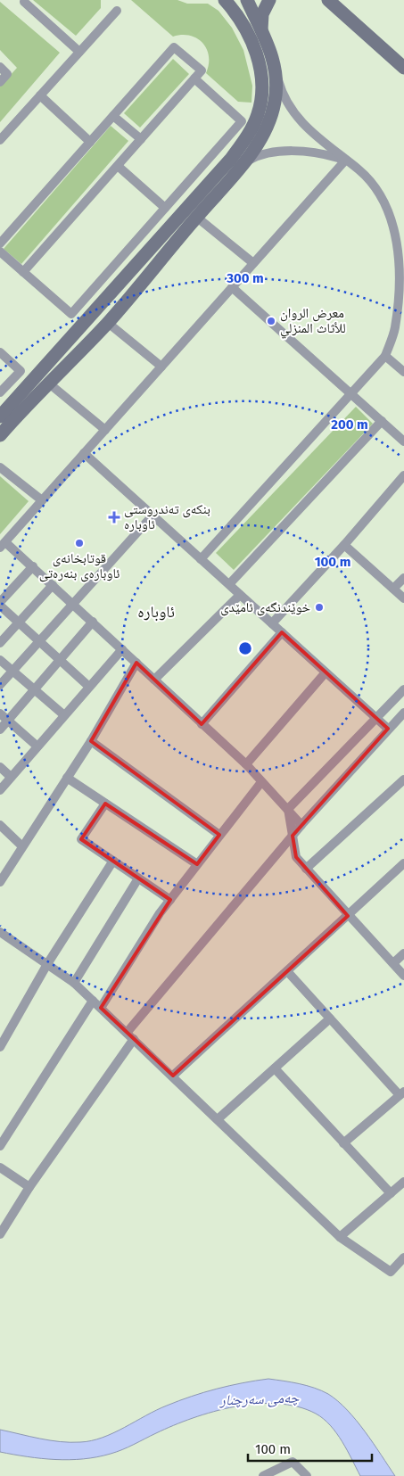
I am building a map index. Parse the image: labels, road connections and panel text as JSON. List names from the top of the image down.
{
  "districts": ["ئاوبارە"],
  "water": ["چەمی سەرچنار"],
  "places": {
    "other": ["معرض الروان للأثاث المنزلي", "قوتابخانەی ئاوبارەی بنەرەتی", "خوێندنگەی ئامێدی"],
    "health": ["بنکەی تەندروستی ئاوبارە"]
  },
  "scale_bar": "100 m",
  "rings": ["300 m", "200 m", "100 m"]
}
